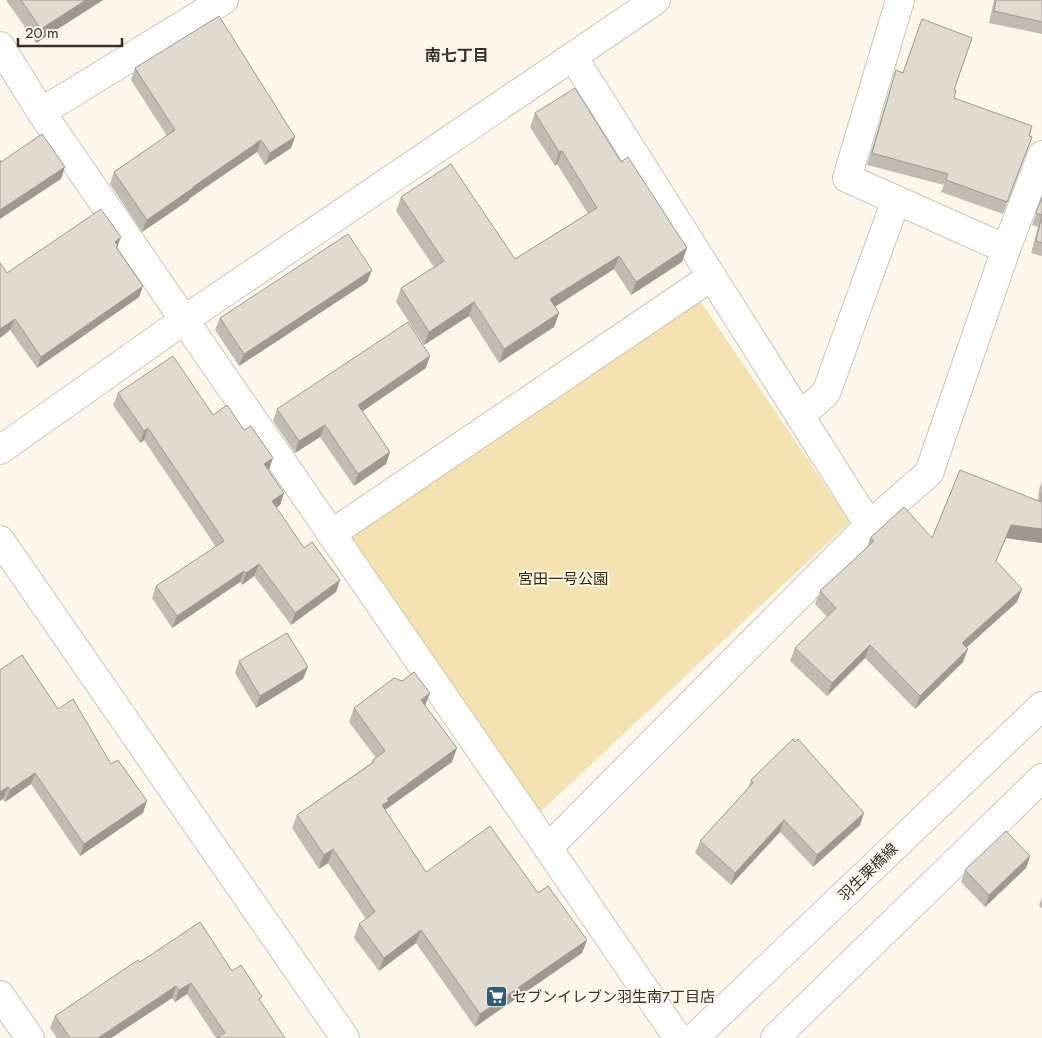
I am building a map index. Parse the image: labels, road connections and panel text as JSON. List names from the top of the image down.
{
  "streets": {
    "street": ["羽生栗橋線"]
  },
  "districts": ["南七丁目"],
  "parks": ["宮田一号公園"],
  "places": {
    "supermarket": ["セブンイレブン羽生南7丁目店"]
  },
  "scale_bar": "20 m"
}
